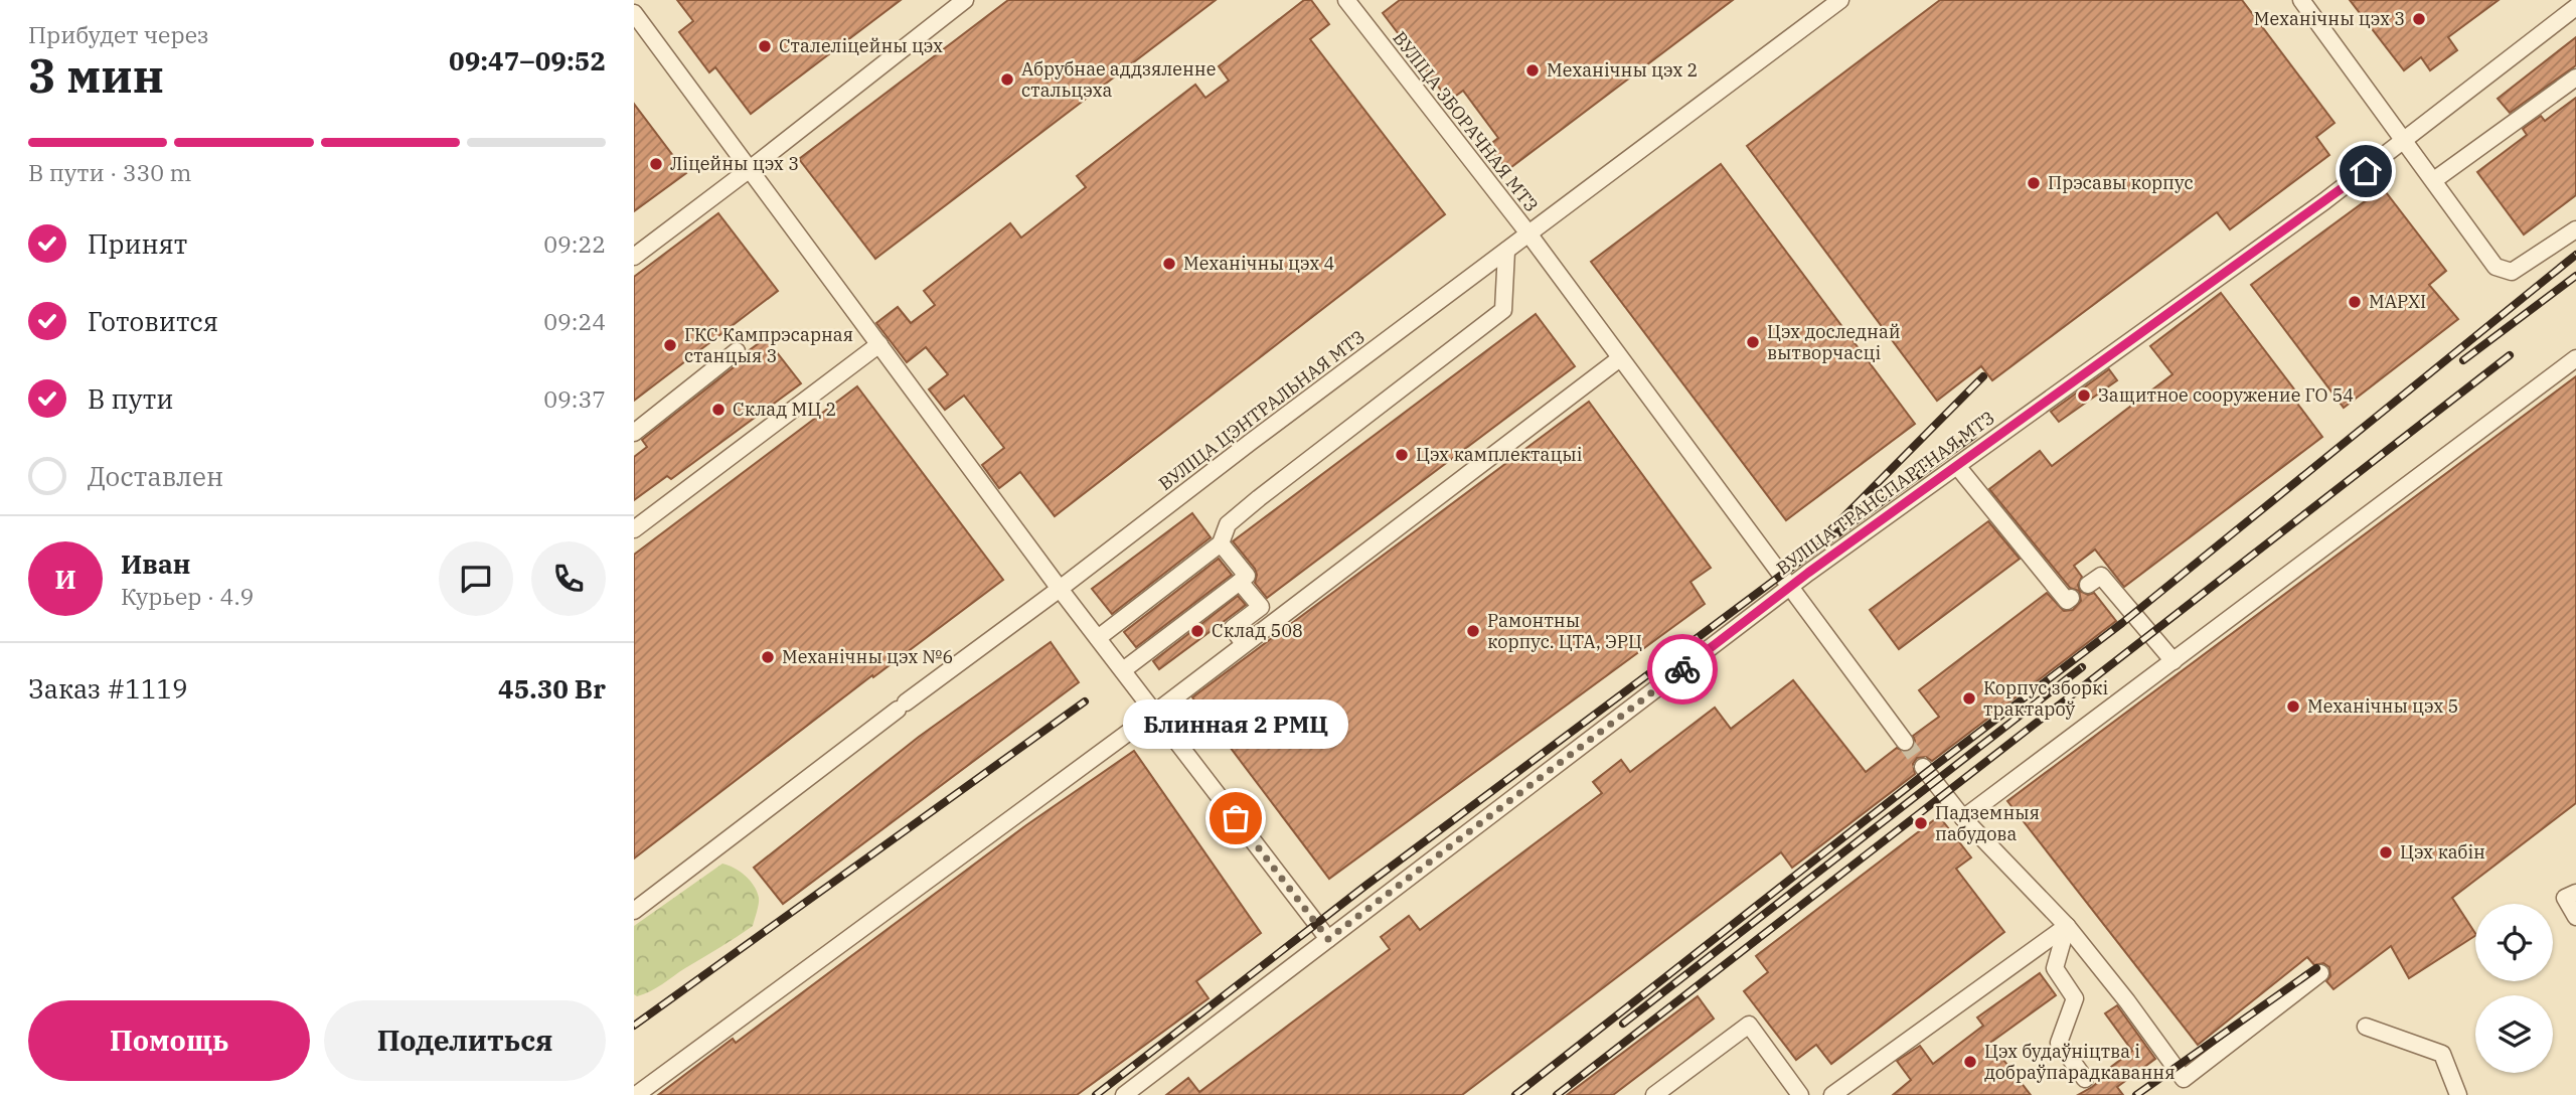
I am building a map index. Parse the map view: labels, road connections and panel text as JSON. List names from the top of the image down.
{
  "streets": {
    "lane": ["ВУЛІЦА ЗБОРАЧНАЯ МТЗ", "ВУЛІЦА ЦЭНТРАЛЬНАЯ МТЗ", "ВУЛІЦА ТРАНСПАРТНАЯ МТЗ"]
  },
  "crossings": [
    ["ВУЛІЦА ЗБОРАЧНАЯ МТЗ", "ВУЛІЦА ЦЭНТРАЛЬНАЯ МТЗ"],
    ["ВУЛІЦА ЗБОРАЧНАЯ МТЗ", "ВУЛІЦА ТРАНСПАРТНАЯ МТЗ"]
  ],
  "places": [
    "Механічны цэх 3",
    "Сталеліцейны цэх",
    "Механічны цэх 2",
    "Абрубнае аддзяленне стальцэха",
    "Ліцейны цэх 3",
    "Прэсавы корпус",
    "Механічны цэх 4",
    "МАРХІ",
    "Цэх доследнай вытворчасці",
    "ГКС Кампрэсарная станцыя 3",
    "Защитное сооружение ГО 54",
    "Склад МЦ 2",
    "Цэх камплектацыі",
    "Склад 508",
    "Рамонтны корпус. ЦТА, ЭРЦ",
    "Механічны цэх №6",
    "Корпус зборкі трактароў",
    "Механічны цэх 5",
    "Блинная 2 РМЦ",
    "Падземныя пабудова",
    "Цэх кабін",
    "Цэх будаўніцтва і добраўпарадкавання"
  ],
  "page": {
    "heading": ["3 мин", "Прибудет через", "09:47–09:52"],
    "panel": [
      "Иван",
      "Курьер · 4.9",
      "Заказ #1119",
      "45.30 Br"
    ],
    "bar": "В пути · 330 m",
    "list": [
      ["Принят", "09:22"],
      ["Готовится", "09:24"],
      ["В пути", "09:37"],
      "Доставлен"
    ],
    "round": "И",
    "bubble": "Блинная 2 РМЦ",
    "buttons": ["Помощь", "Поделиться"]
  }
}
